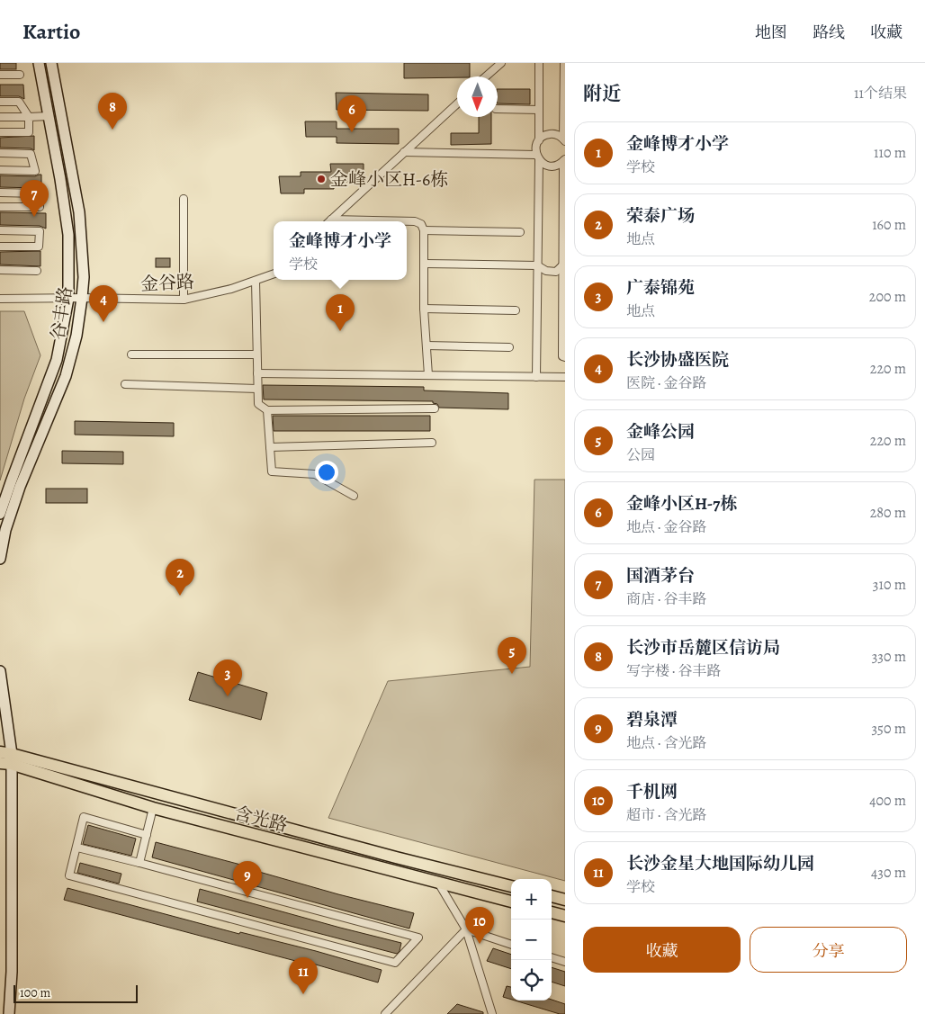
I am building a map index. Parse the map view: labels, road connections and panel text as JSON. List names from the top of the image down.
{
  "streets": {
    "main road": ["含光路"],
    "street": ["金谷路", "谷丰路"]
  },
  "crossings": [
    ["金谷路", "谷丰路"]
  ],
  "places": ["金峰小区H-6栋"],
  "scale_bar": "100 m",
  "north": "bottom",
  "page": {
    "header": "Kartio",
    "nav": ["地图", "路线", "收藏"],
    "heading": ["附近", "11个结果"],
    "pins": [
      "8",
      "6",
      "7",
      "4",
      "1",
      "2",
      "5",
      "3",
      "9",
      "10",
      "11"
    ],
    "list": [
      {
        "mark": "1",
        "name": "金峰博才小学",
        "note": "学校",
        "value": "110 m"
      },
      {
        "mark": "2",
        "name": "荣泰广场",
        "note": "地点",
        "value": "160 m"
      },
      {
        "mark": "3",
        "name": "广泰锦苑",
        "note": "地点",
        "value": "200 m"
      },
      {
        "mark": "4",
        "name": "长沙协盛医院",
        "note": "医院 · 金谷路",
        "value": "220 m"
      },
      {
        "mark": "5",
        "name": "金峰公园",
        "note": "公园",
        "value": "220 m"
      },
      {
        "mark": "6",
        "name": "金峰小区H-7栋",
        "note": "地点 · 金谷路",
        "value": "280 m"
      },
      {
        "mark": "7",
        "name": "国酒茅台",
        "note": "商店 · 谷丰路",
        "value": "310 m"
      },
      {
        "mark": "8",
        "name": "长沙市岳麓区信访局",
        "note": "写字楼 · 谷丰路",
        "value": "330 m"
      },
      {
        "mark": "9",
        "name": "碧泉潭",
        "note": "地点 · 含光路",
        "value": "350 m"
      },
      {
        "mark": "10",
        "name": "千机网",
        "note": "超市 · 含光路",
        "value": "400 m"
      },
      {
        "mark": "11",
        "name": "长沙金星大地国际幼儿园",
        "note": "学校",
        "value": "430 m"
      }
    ],
    "popup": ["金峰博才小学", "学校"],
    "map_buttons": ["+", "−"],
    "buttons": ["收藏", "分享"],
    "scale": "100 m"
  }
}
